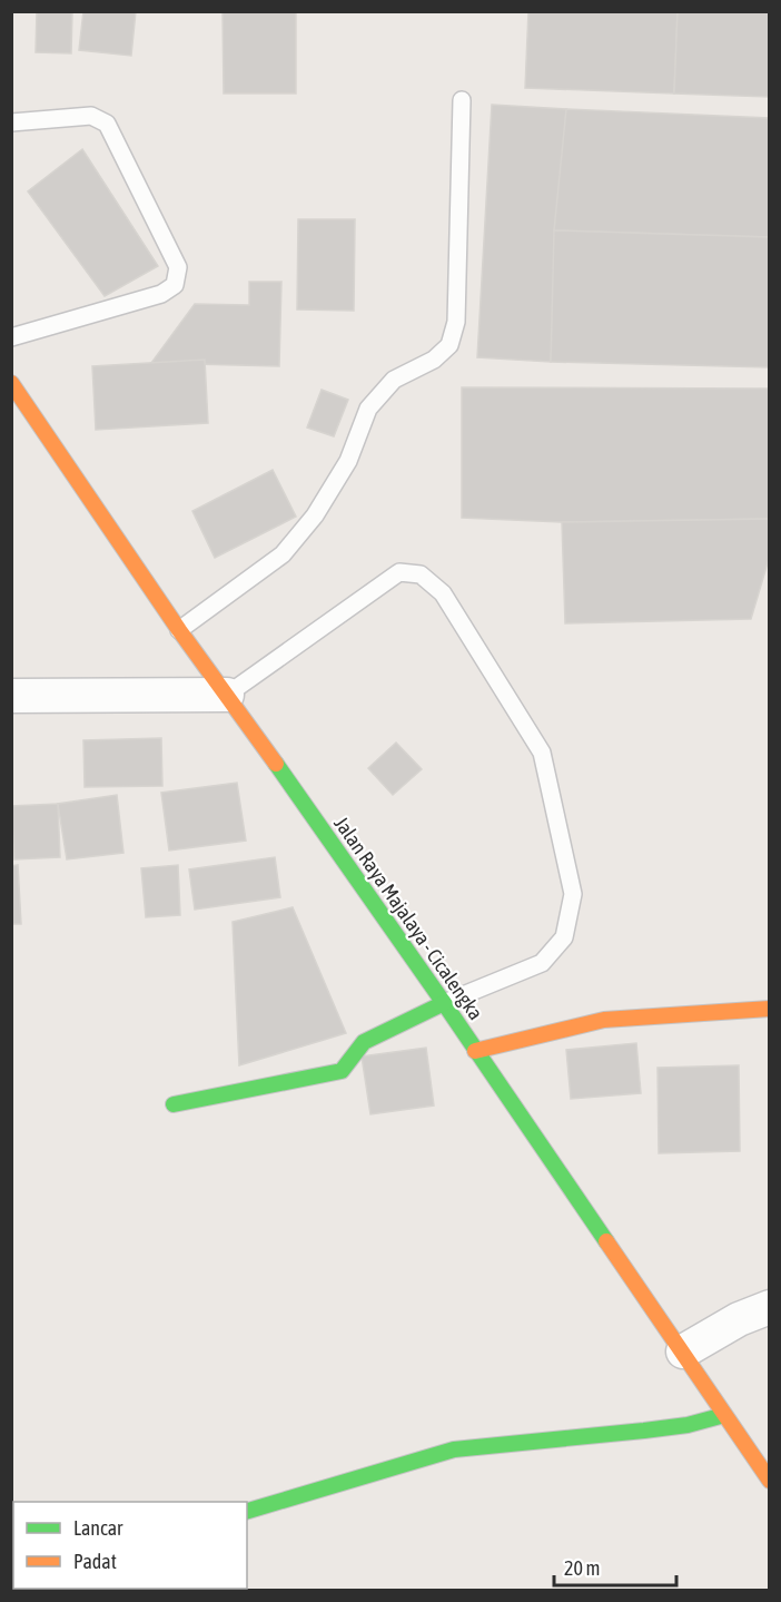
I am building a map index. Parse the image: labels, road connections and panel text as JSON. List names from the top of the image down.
{
  "streets": {
    "main road": ["Jalan Raya Majalaya - Cicalengka"]
  },
  "legend": ["Lancar", "Padat"],
  "scale_bar": "20 m"
}
